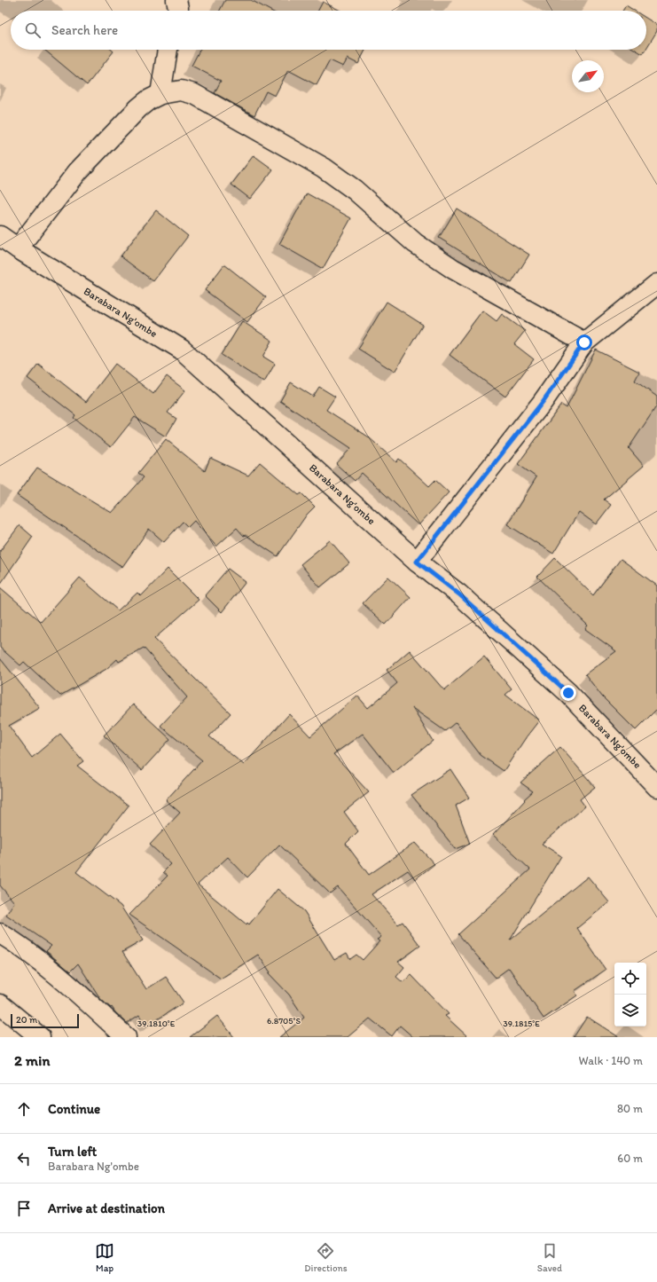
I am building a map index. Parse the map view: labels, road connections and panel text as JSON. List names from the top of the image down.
{
  "streets": {
    "street": ["Barabara Ng'ombe"]
  },
  "scale_bar": "20 m",
  "north": "top right",
  "page": {
    "search": "Search here",
    "scale": "20 m",
    "heading": ["2 min", "Walk · 140 m"],
    "list": [
      ["Continue", "80 m"],
      ["Turn left", "Barabara Ng'ombe", "60 m"],
      "Arrive at destination"
    ],
    "nav": ["Map", "Directions", "Saved"]
  },
  "coordinates": ["6.8705°S", "39.1810°E", "39.1815°E"]
}
